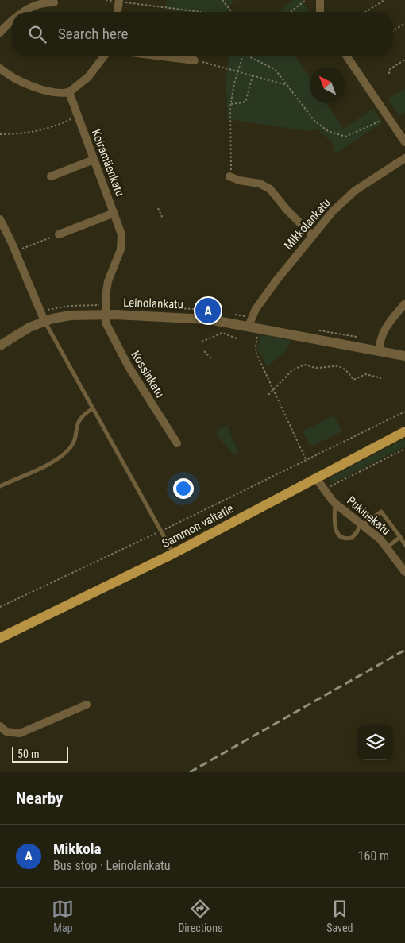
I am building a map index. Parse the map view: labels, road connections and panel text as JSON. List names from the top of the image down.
{
  "streets": {
    "main road": ["Sammon valtatie"],
    "street": [
      "Koiramäenkatu",
      "Mikkolankatu",
      "Leinolankatu",
      "Kossinkatu",
      "Pukinekatu"
    ]
  },
  "crossings": [
    ["Koiramäenkatu", "Leinolankatu"],
    ["Koiramäenkatu", "Kossinkatu"],
    ["Mikkolankatu", "Leinolankatu"],
    ["Leinolankatu", "Kossinkatu"],
    ["Pukinekatu", "Sammon valtatie"]
  ],
  "scale_bar": "50 m",
  "north": "top left",
  "page": {
    "search": "Search here",
    "pins": "A",
    "scale": "50 m",
    "heading": "Nearby",
    "list": [
      {
        "mark": "A",
        "name": "Mikkola",
        "note": "Bus stop · Leinolankatu",
        "value": "160 m"
      }
    ],
    "nav": ["Map", "Directions", "Saved"]
  }
}
